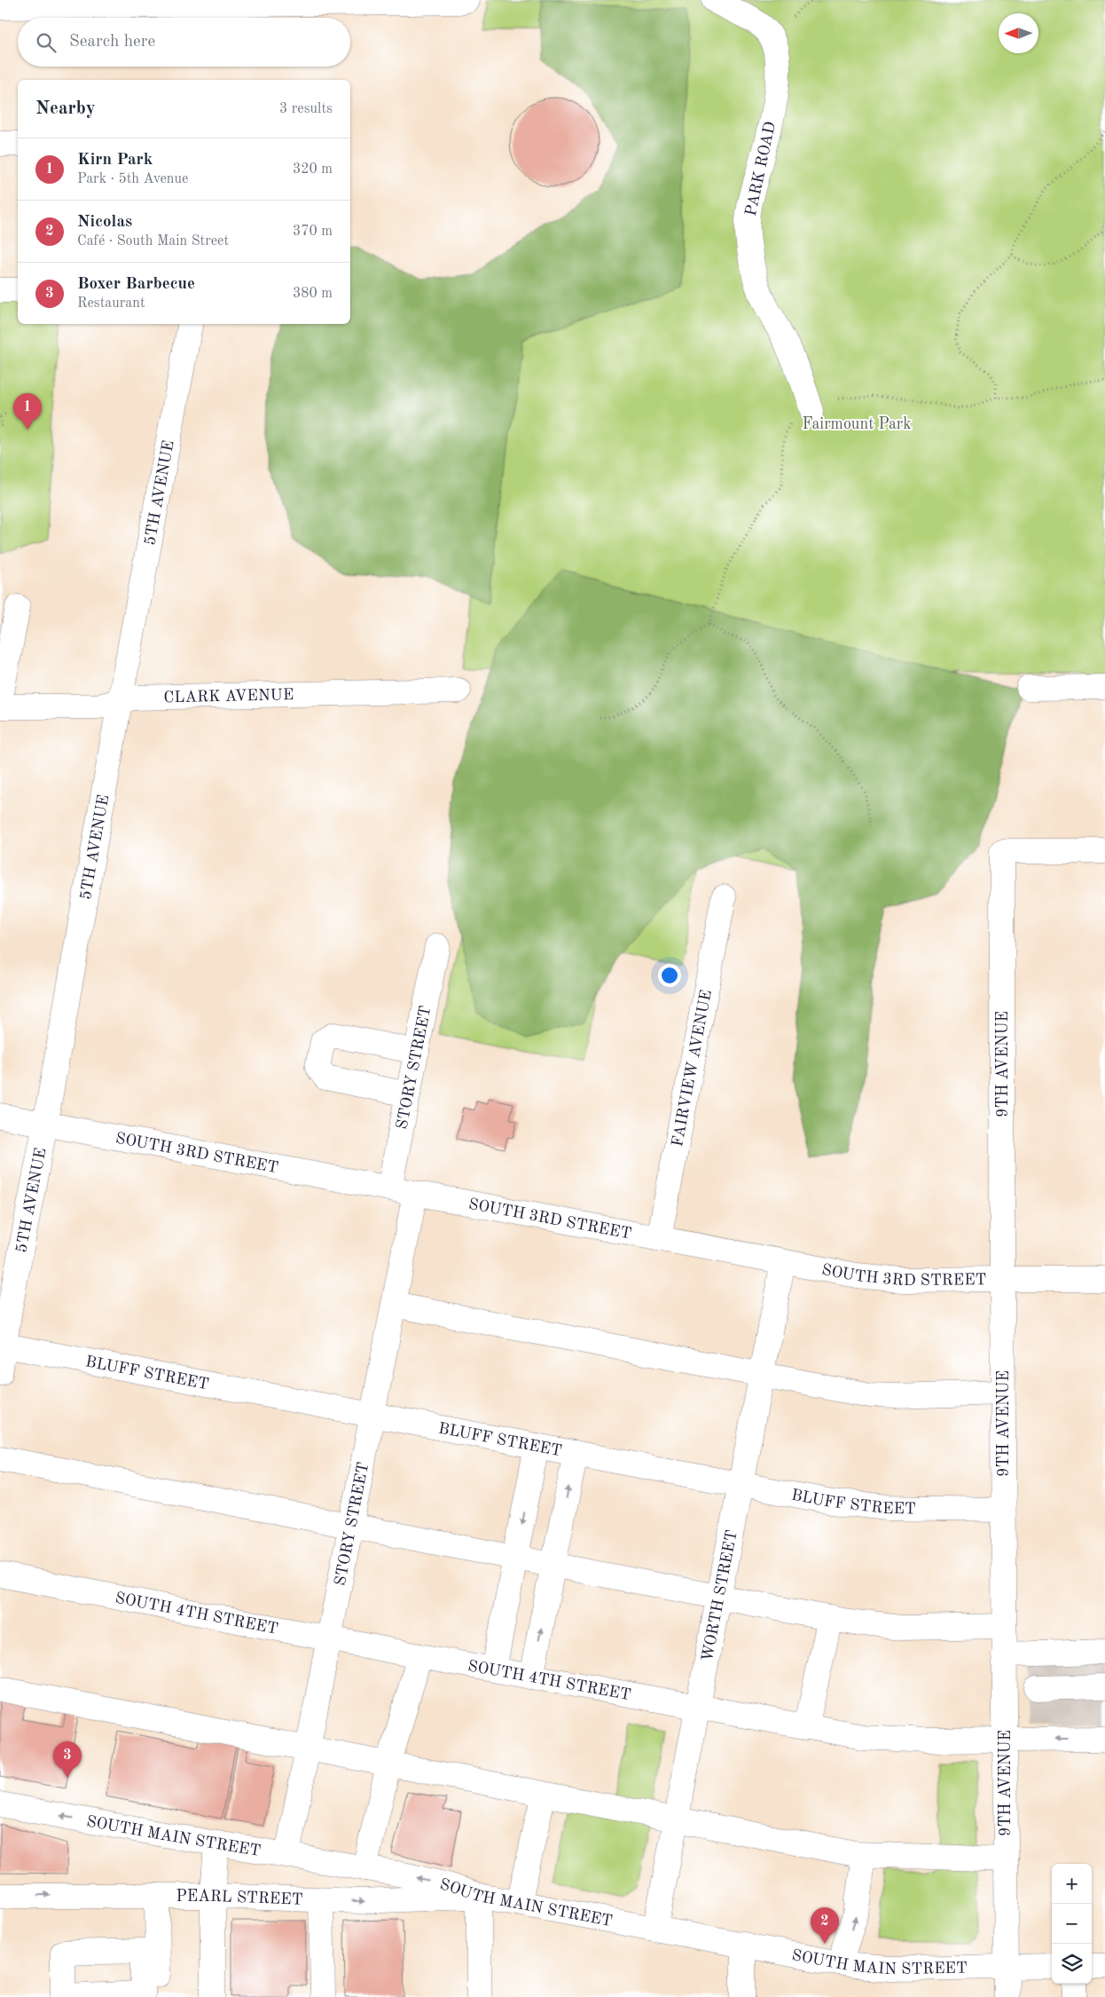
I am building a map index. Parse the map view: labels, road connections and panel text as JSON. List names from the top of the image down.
{
  "streets": {
    "street": [
      "PARK ROAD",
      "5TH AVENUE",
      "CLARK AVENUE",
      "9TH AVENUE",
      "STORY STREET",
      "FAIRVIEW AVENUE",
      "SOUTH 3RD STREET",
      "BLUFF STREET",
      "WORTH STREET",
      "SOUTH 4TH STREET",
      "SOUTH MAIN STREET",
      "PEARL STREET"
    ]
  },
  "crossings": [
    ["5TH AVENUE", "CLARK AVENUE"],
    ["5TH AVENUE", "SOUTH 3RD STREET"],
    ["5TH AVENUE", "BLUFF STREET"],
    ["9TH AVENUE", "SOUTH 3RD STREET"],
    ["9TH AVENUE", "BLUFF STREET"],
    ["9TH AVENUE", "SOUTH 4TH STREET"],
    ["9TH AVENUE", "SOUTH MAIN STREET"],
    ["STORY STREET", "SOUTH 3RD STREET"],
    ["STORY STREET", "BLUFF STREET"],
    ["STORY STREET", "SOUTH 4TH STREET"],
    ["STORY STREET", "SOUTH MAIN STREET"],
    ["FAIRVIEW AVENUE", "SOUTH 3RD STREET"],
    ["SOUTH 3RD STREET", "WORTH STREET"],
    ["BLUFF STREET", "WORTH STREET"],
    ["WORTH STREET", "SOUTH 4TH STREET"],
    ["WORTH STREET", "SOUTH MAIN STREET"],
    ["SOUTH MAIN STREET", "PEARL STREET"]
  ],
  "parks": ["Fairmount Park"],
  "north": "left",
  "page": {
    "search": "Search here",
    "heading": ["Nearby", "3 results"],
    "list": [
      {
        "mark": "1",
        "name": "Kirn Park",
        "note": "Park · 5th Avenue",
        "value": "320 m"
      },
      {
        "mark": "2",
        "name": "Nicolas",
        "note": "Café · South Main Street",
        "value": "370 m"
      },
      {
        "mark": "3",
        "name": "Boxer Barbecue",
        "note": "Restaurant",
        "value": "380 m"
      }
    ],
    "pins": ["1", "3", "2"],
    "map_buttons": ["+", "−"]
  }
}
